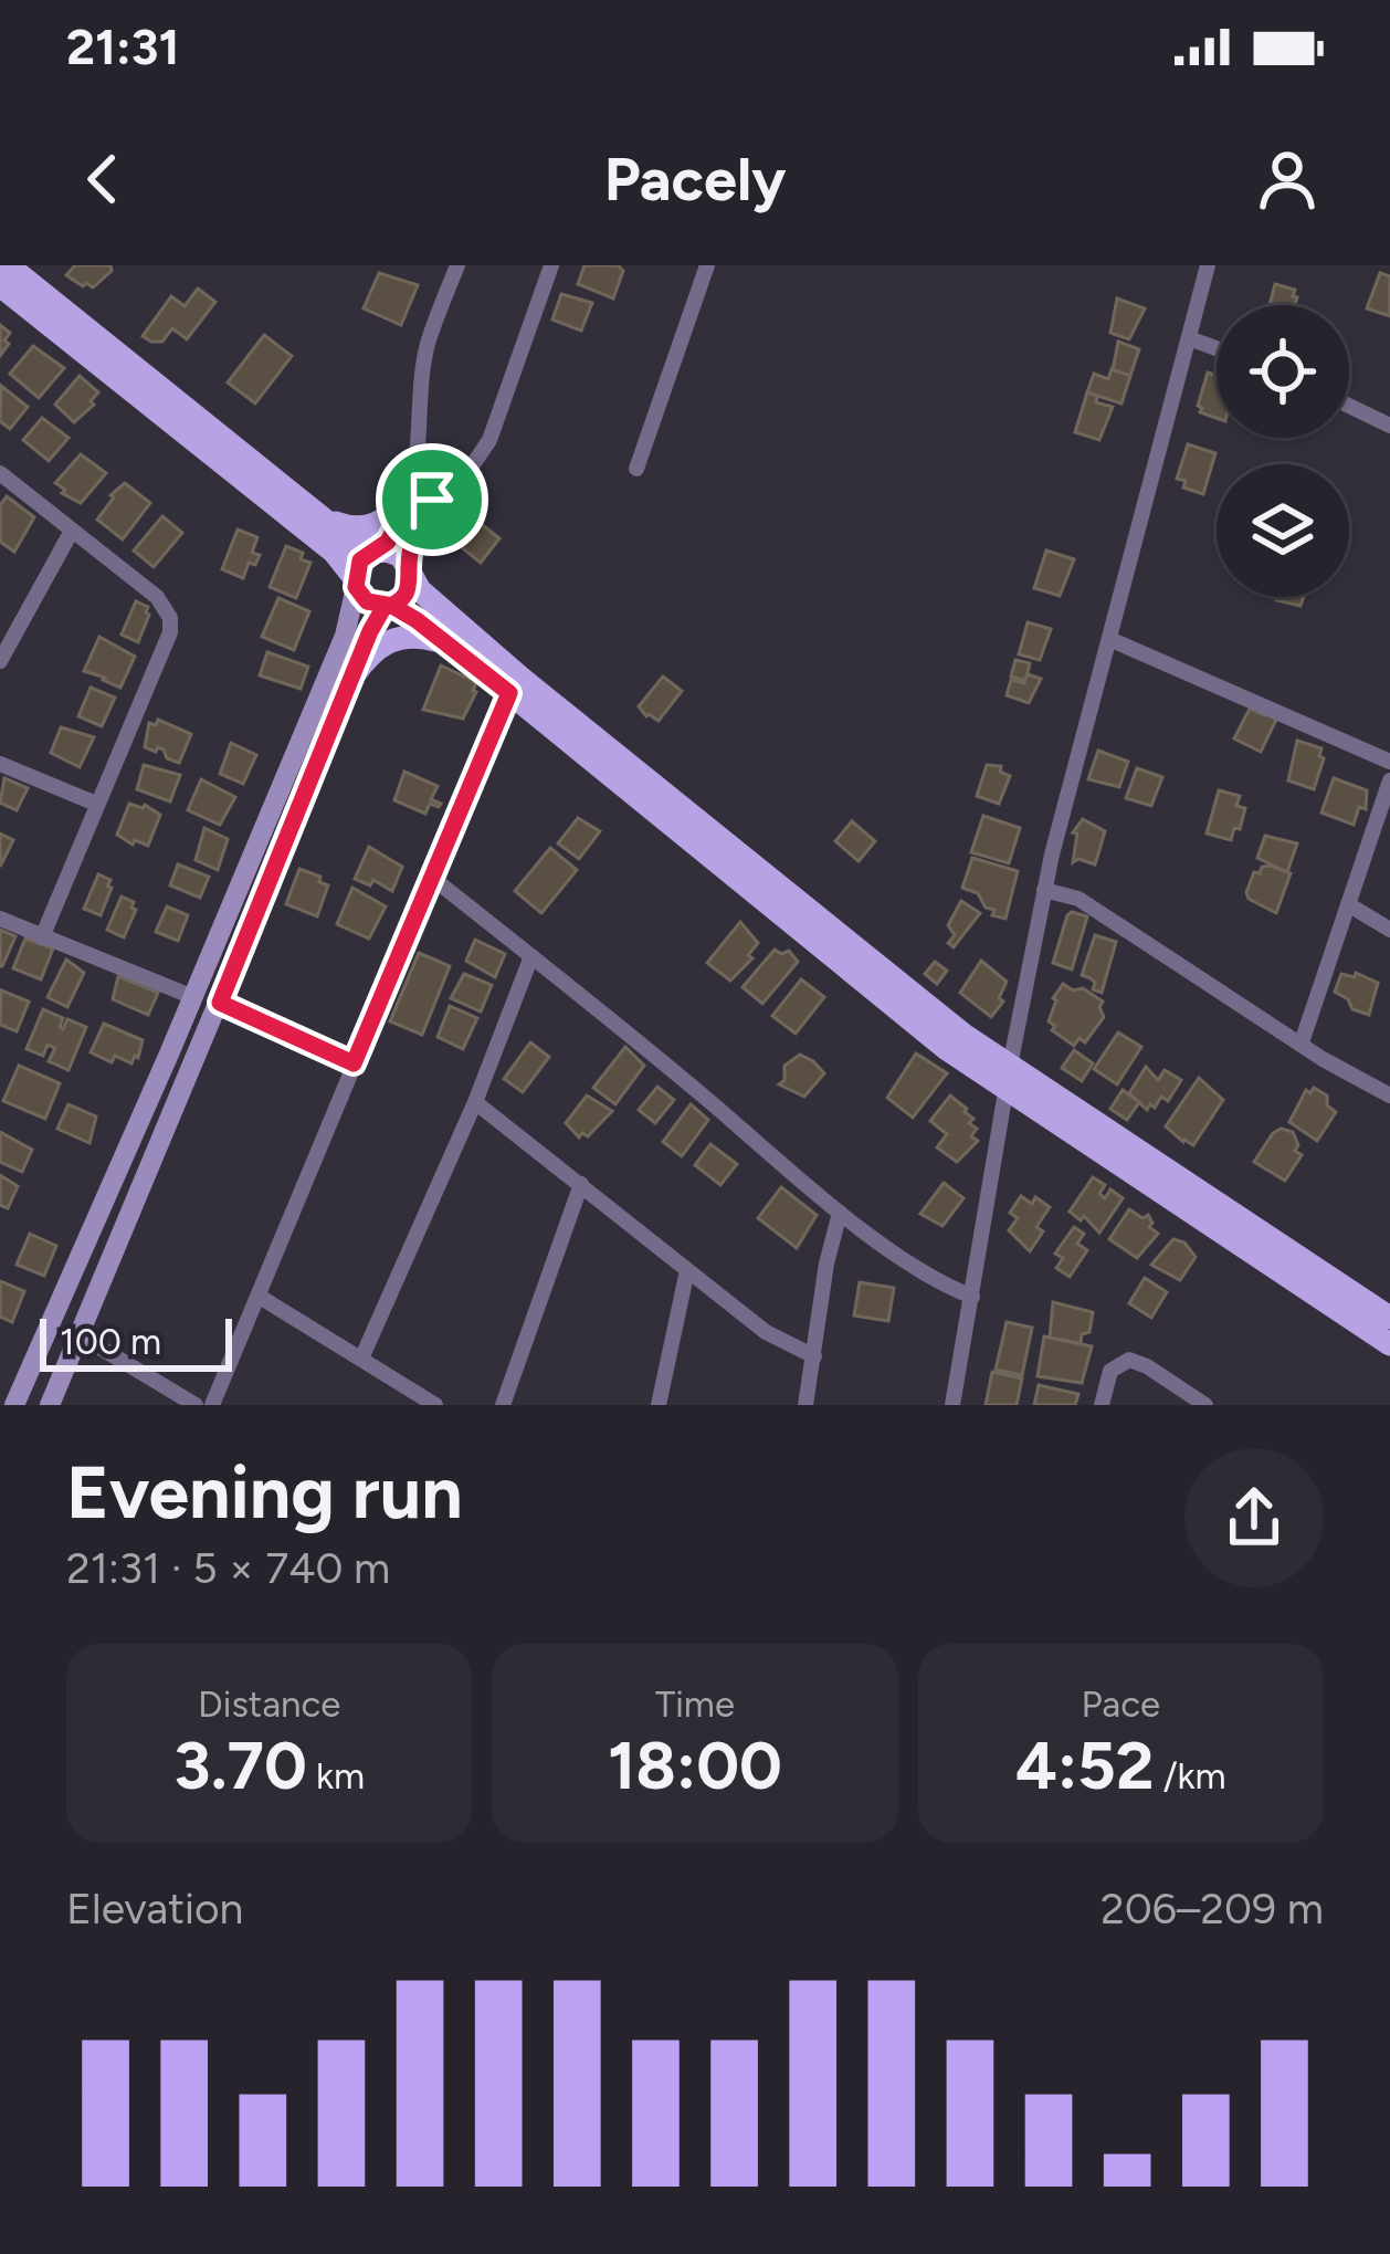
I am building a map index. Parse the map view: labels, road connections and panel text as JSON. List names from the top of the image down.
{
  "scale_bar": "100 m",
  "page": {
    "status": "21:31",
    "header": "Pacely",
    "scale": "100 m",
    "heading": ["Evening run", "21:31 · 5 × 740 m"],
    "stats": [
      ["Distance", "3.70 km"],
      ["Time", "18:00"],
      ["Pace", "4:52 /km"]
    ],
    "chart": ["Elevation", "206–209 m"]
  }
}
